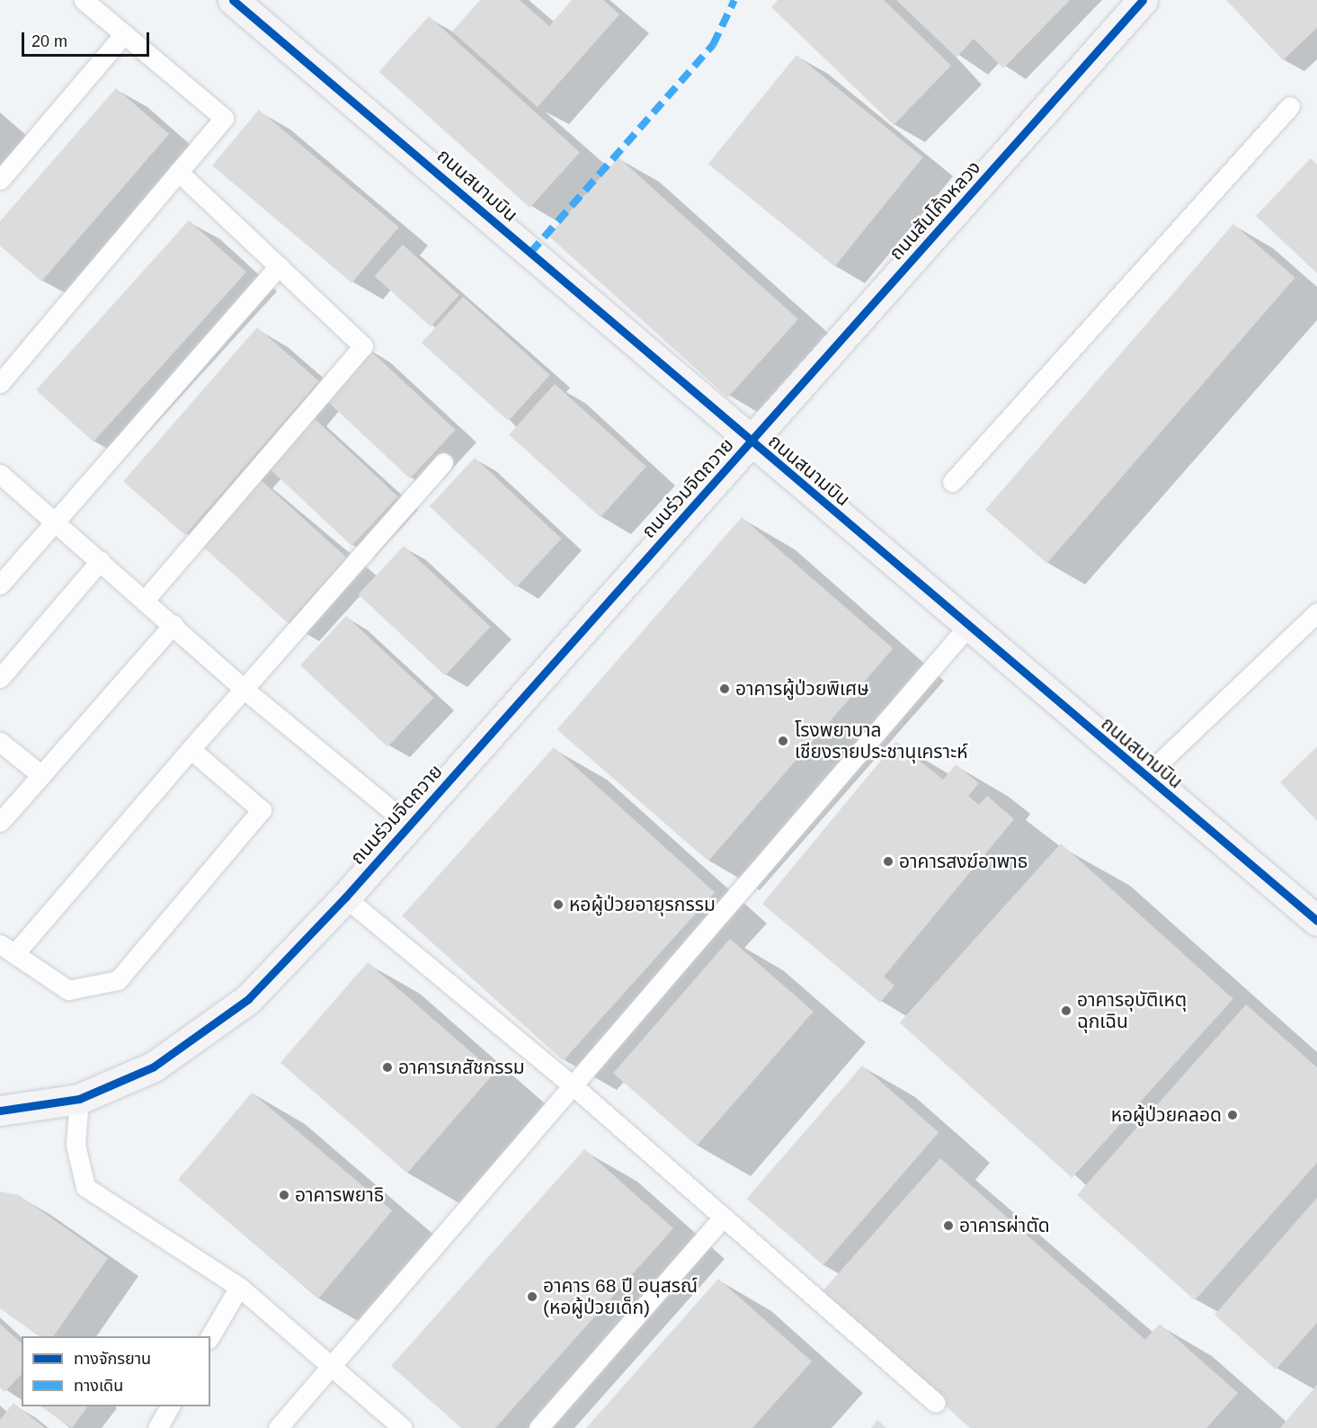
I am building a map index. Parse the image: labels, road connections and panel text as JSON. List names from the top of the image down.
{
  "streets": {
    "street": ["ถนนสนามบิน", "ถนนสันโค้งหลวง", "ถนนร่วมจิตถวาย"]
  },
  "crossings": [
    ["ถนนสนามบิน", "ถนนสันโค้งหลวง"],
    ["ถนนสนามบิน", "ถนนร่วมจิตถวาย"],
    ["ถนนสันโค้งหลวง", "ถนนร่วมจิตถวาย"]
  ],
  "places": [
    "อาคารผู้ป่วยพิเศษ",
    "โรงพยาบาล เชียงรายประชานุเคราะห์",
    "อาคารสงฆ์อาพาธ",
    "หอผู้ป่วยอายุรกรรม",
    "อาคารอุบัติเหตุ ฉุกเฉิน",
    "อาคารเภสัชกรรม",
    "หอผู้ป่วยคลอด",
    "อาคารพยาธิ",
    "อาคารผ่าตัด",
    "อาคาร 68 ปี อนุสรณ์ (หอผู้ป่วยเด็ก)"
  ],
  "legend": ["ทางจักรยาน", "ทางเดิน"],
  "scale_bar": "20 m"
}
